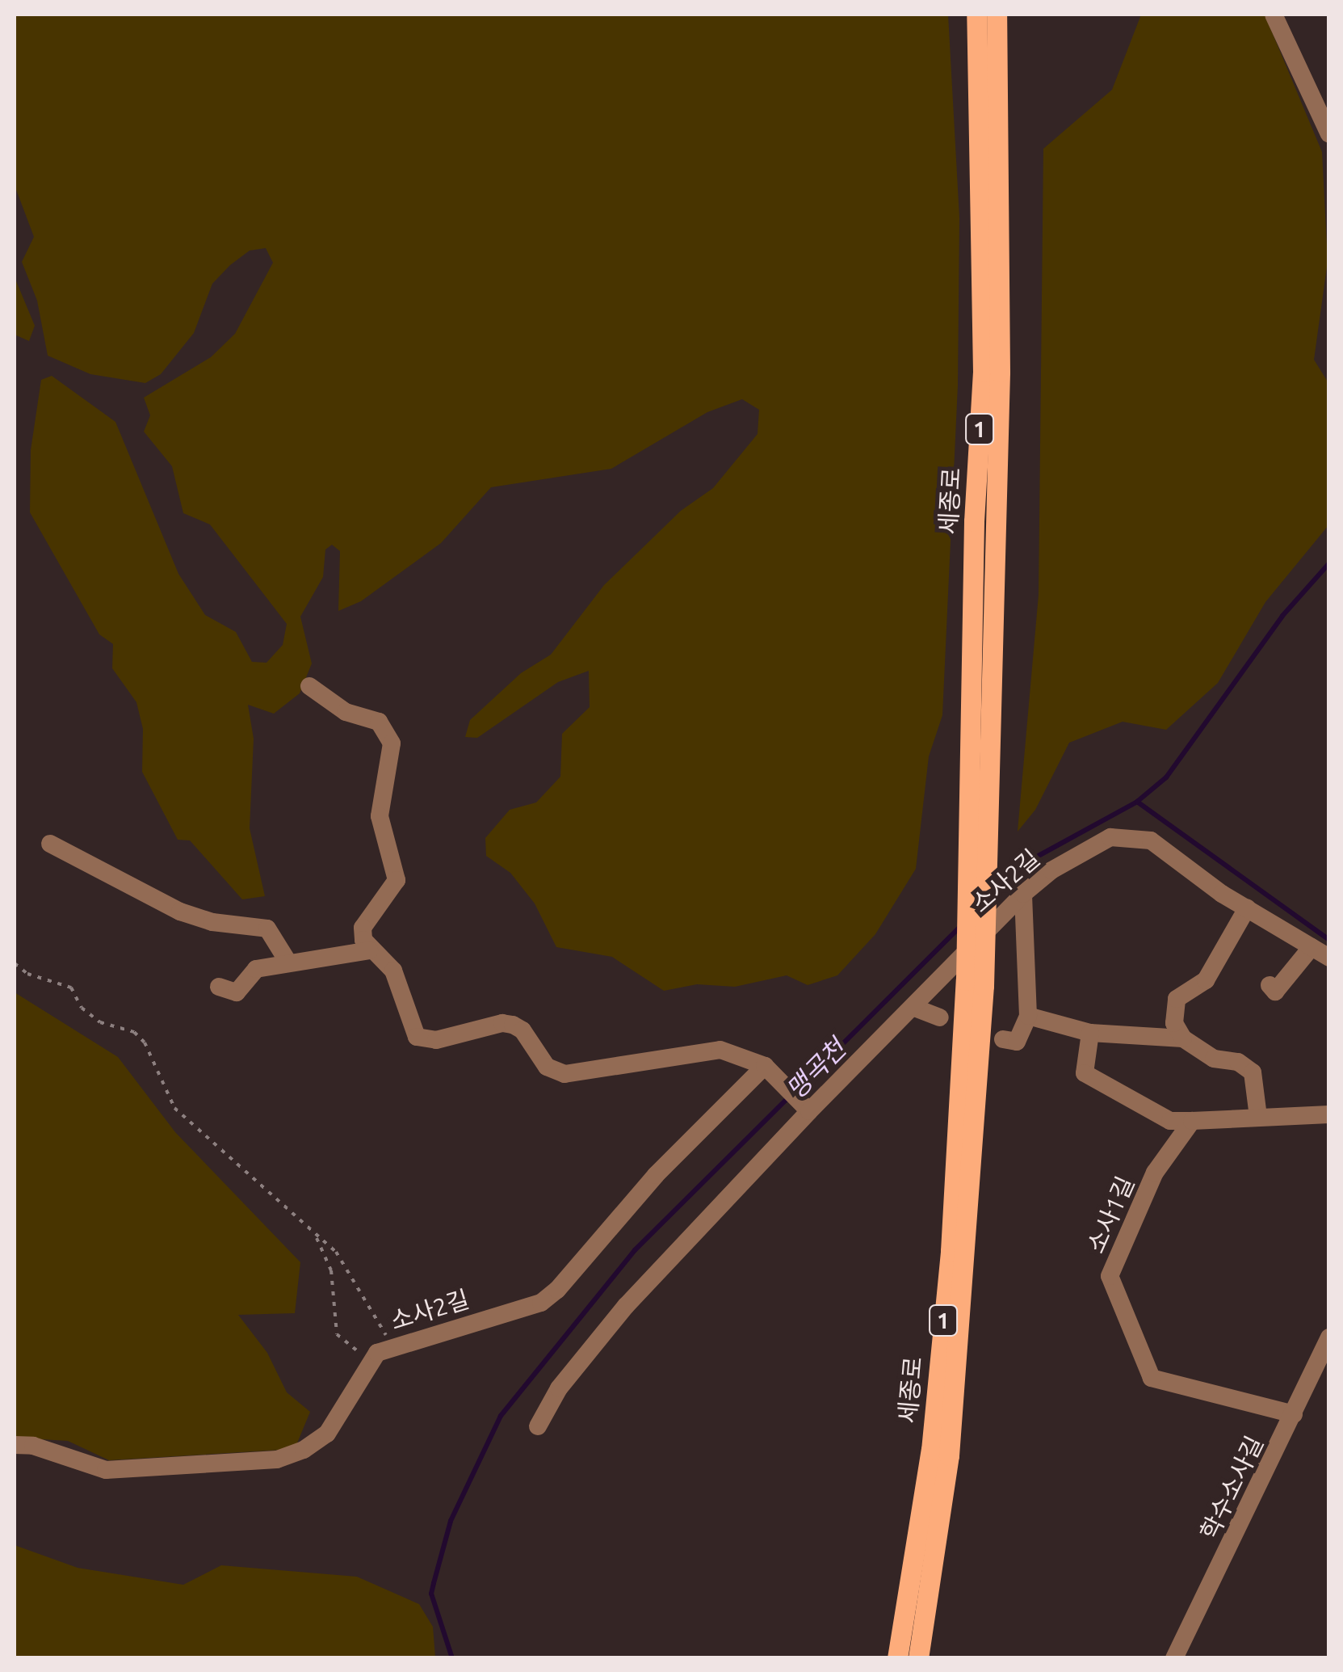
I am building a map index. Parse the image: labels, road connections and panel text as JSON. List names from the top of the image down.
{
  "streets": {
    "main road": ["1", "세종로"],
    "street": ["소사2길", "소사1길", "학수소사길"]
  },
  "crossings": [
    ["소사1길", "학수소사길"]
  ],
  "water": ["맹곡천"]
}
